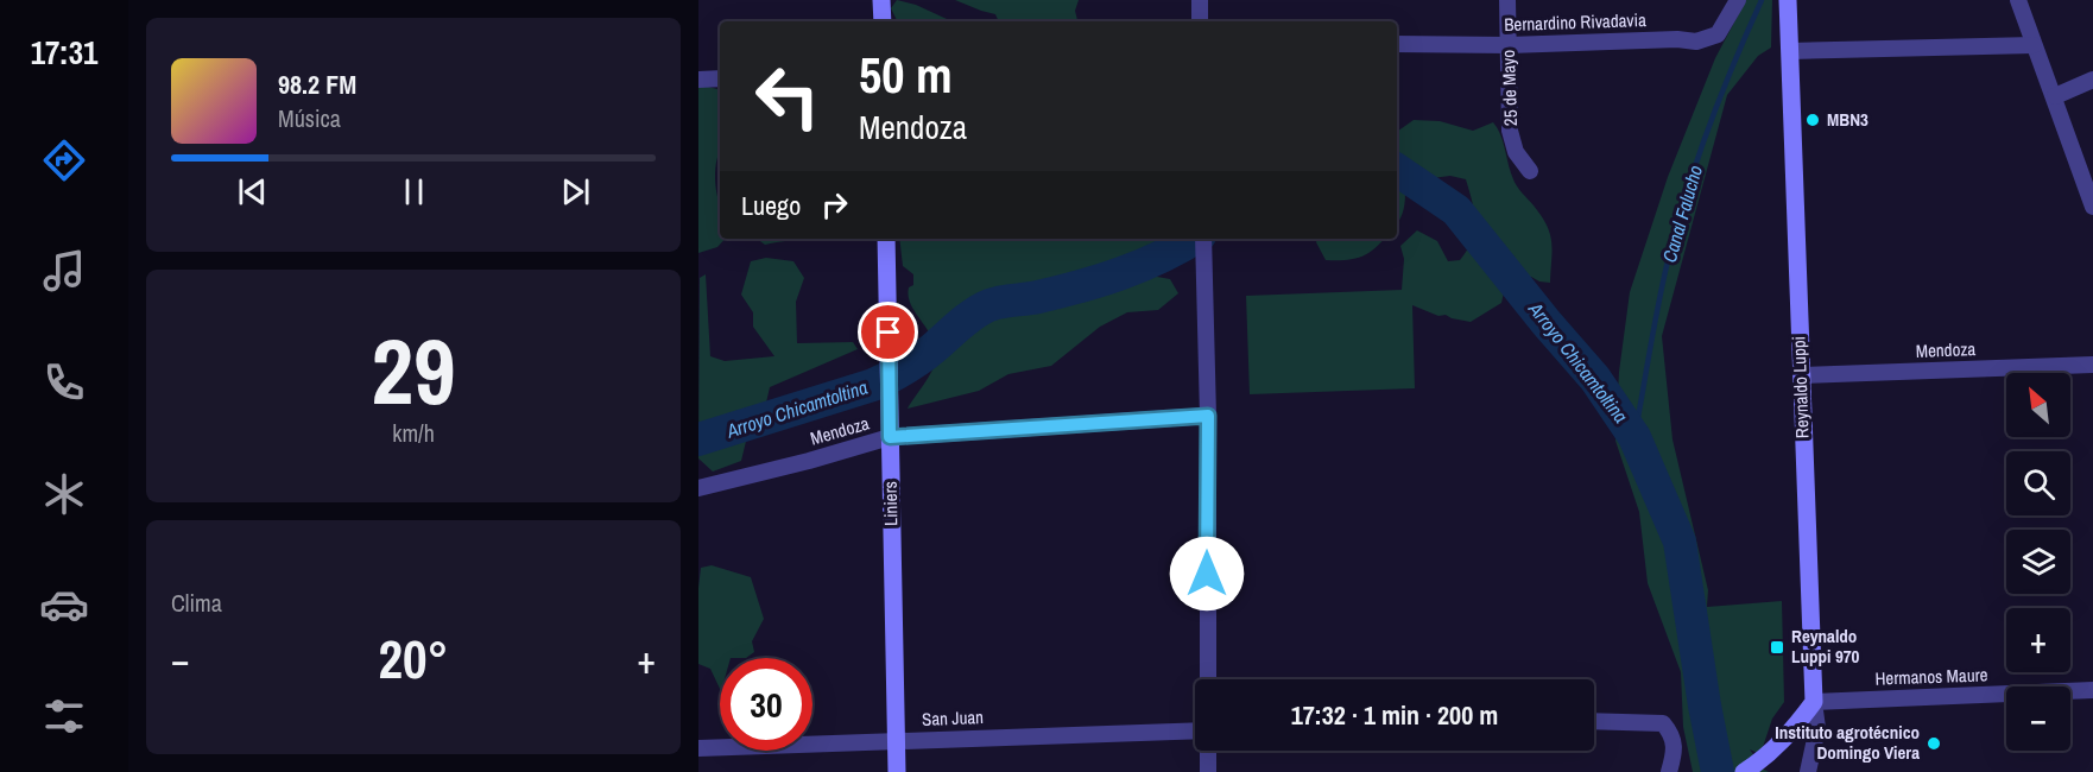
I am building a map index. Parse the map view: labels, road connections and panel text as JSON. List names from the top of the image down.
{
  "streets": {
    "street": [
      "Bernardino Rivadavia",
      "25 de Mayo",
      "Mendoza",
      "Reynaldo Luppi",
      "Liniers",
      "Hermanos Maure",
      "San Juan"
    ]
  },
  "crossings": [
    ["Bernardino Rivadavia", "25 de Mayo"],
    ["Mendoza", "Reynaldo Luppi"],
    ["Mendoza", "Liniers"],
    ["Reynaldo Luppi", "Hermanos Maure"],
    ["Liniers", "San Juan"]
  ],
  "water": ["Canal Falucho", "Arroyo Chicamtoltina"],
  "places": {
    "other": ["MBN3", "Instituto agrotécnico Domingo Viera"],
    "transit": ["Reynaldo Luppi 970"]
  },
  "north": "top left",
  "page": {
    "tabs": "17:31",
    "turn": ["50 m", "Mendoza"],
    "song": ["98.2 FM", "Música"],
    "then": "Luego",
    "tile": [
      ["29", "km/h"],
      "Clima"
    ],
    "map_buttons": ["+", "−"],
    "heat": ["−", "20°", "+"],
    "limit": "30",
    "trip": "17:32 · 1 min · 200 m"
  }
}
